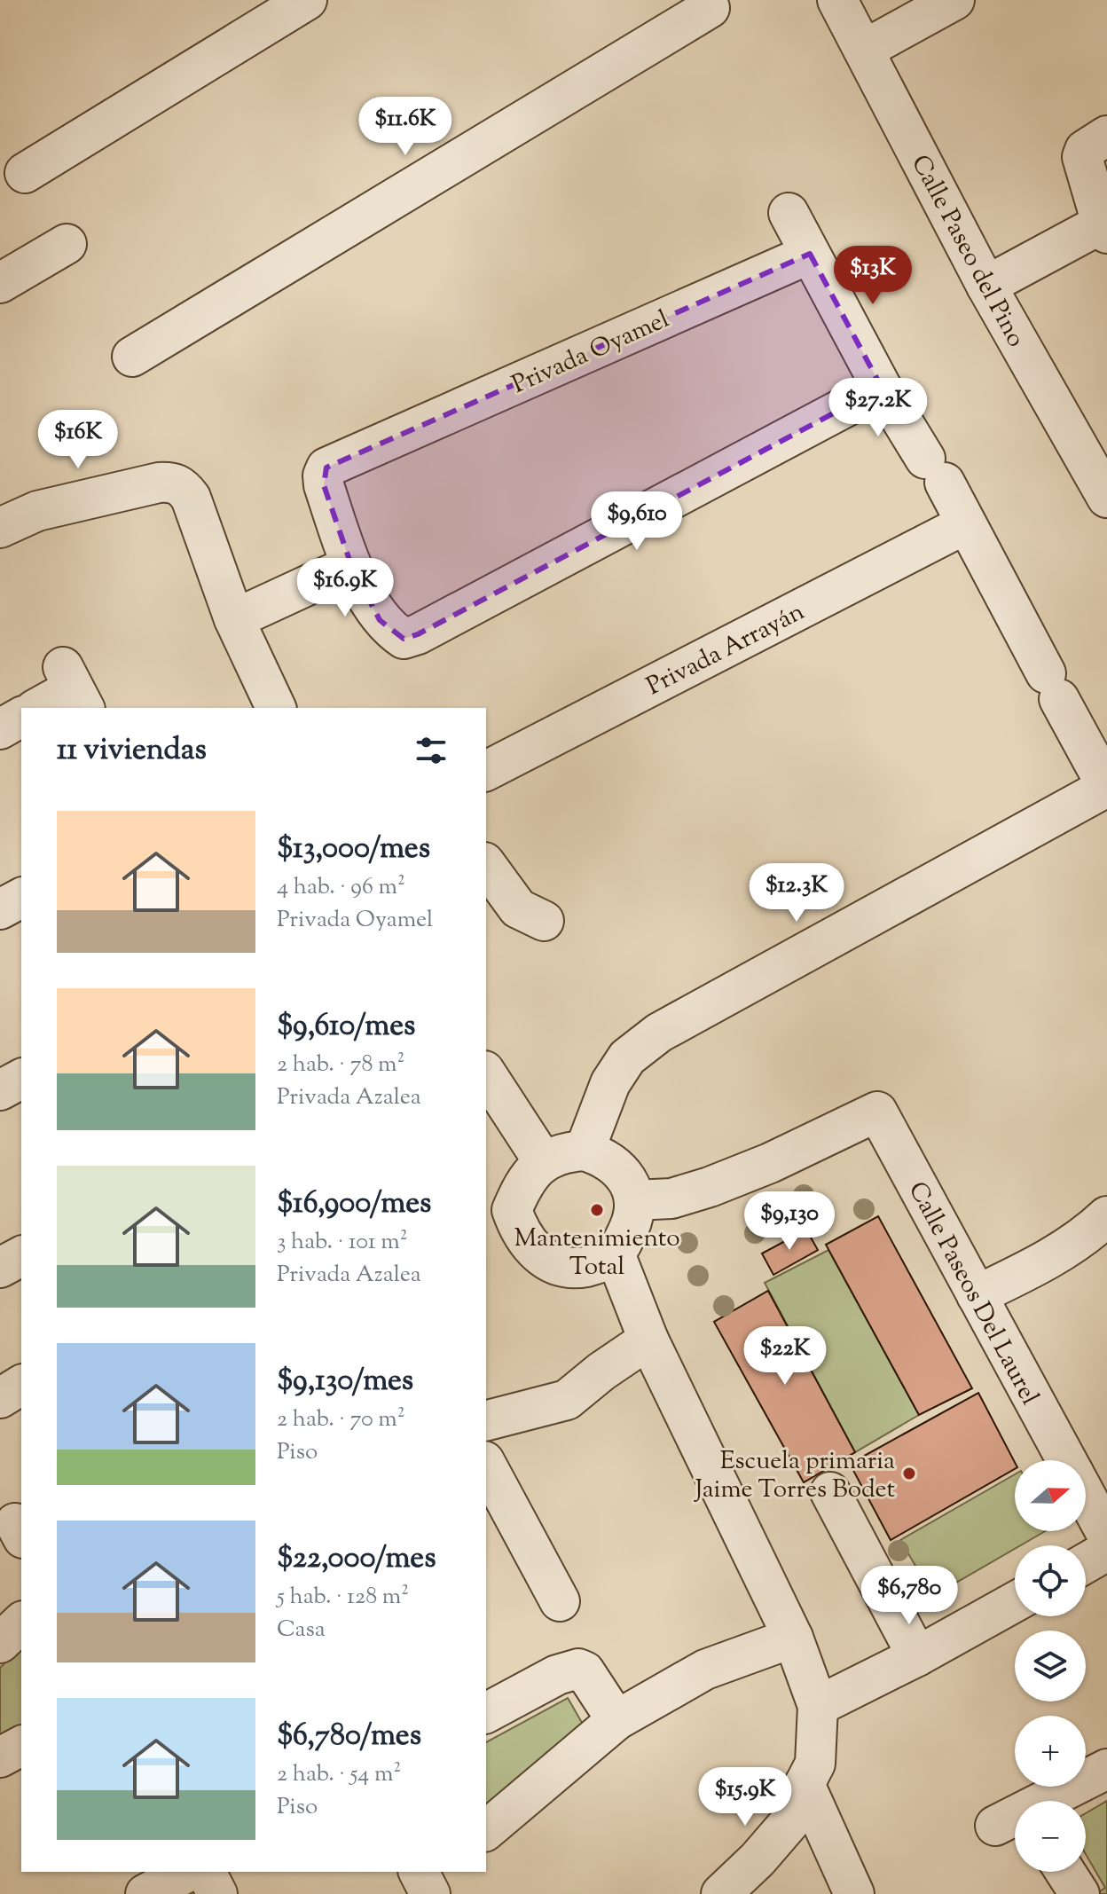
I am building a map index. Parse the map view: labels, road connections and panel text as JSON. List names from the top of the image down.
{
  "streets": {
    "street": [
      "Calle Paseo del Pino",
      "Privada Oyamel",
      "Privada Arrayán",
      "Calle Paseos Del Laurel"
    ]
  },
  "places": ["Mantenimiento Total", "Escuela primaria Jaime Torres Bodet"],
  "north": "right",
  "page": {
    "price": [
      "$11.6K",
      "$13K",
      "$27.2K",
      "$16K",
      "$9,610",
      "$16.9K",
      "$12.3K",
      "$9,130",
      "$22K",
      "$6,780",
      "$15.9K"
    ],
    "heading": "11 viviendas",
    "list": [
      {
        "name": "$13,000/mes",
        "note": "4 hab. · 96 m² · Privada Oyamel"
      },
      {
        "name": "$9,610/mes",
        "note": "2 hab. · 78 m² · Privada Azalea"
      },
      {
        "name": "$16,900/mes",
        "note": "3 hab. · 101 m² · Privada Azalea"
      },
      {
        "name": "$9,130/mes",
        "note": "2 hab. · 70 m² · Piso"
      },
      {
        "name": "$22,000/mes",
        "note": "5 hab. · 128 m² · Casa"
      },
      {
        "name": "$6,780/mes",
        "note": "2 hab. · 54 m² · Piso"
      }
    ],
    "map_buttons": ["+", "−"]
  }
}
